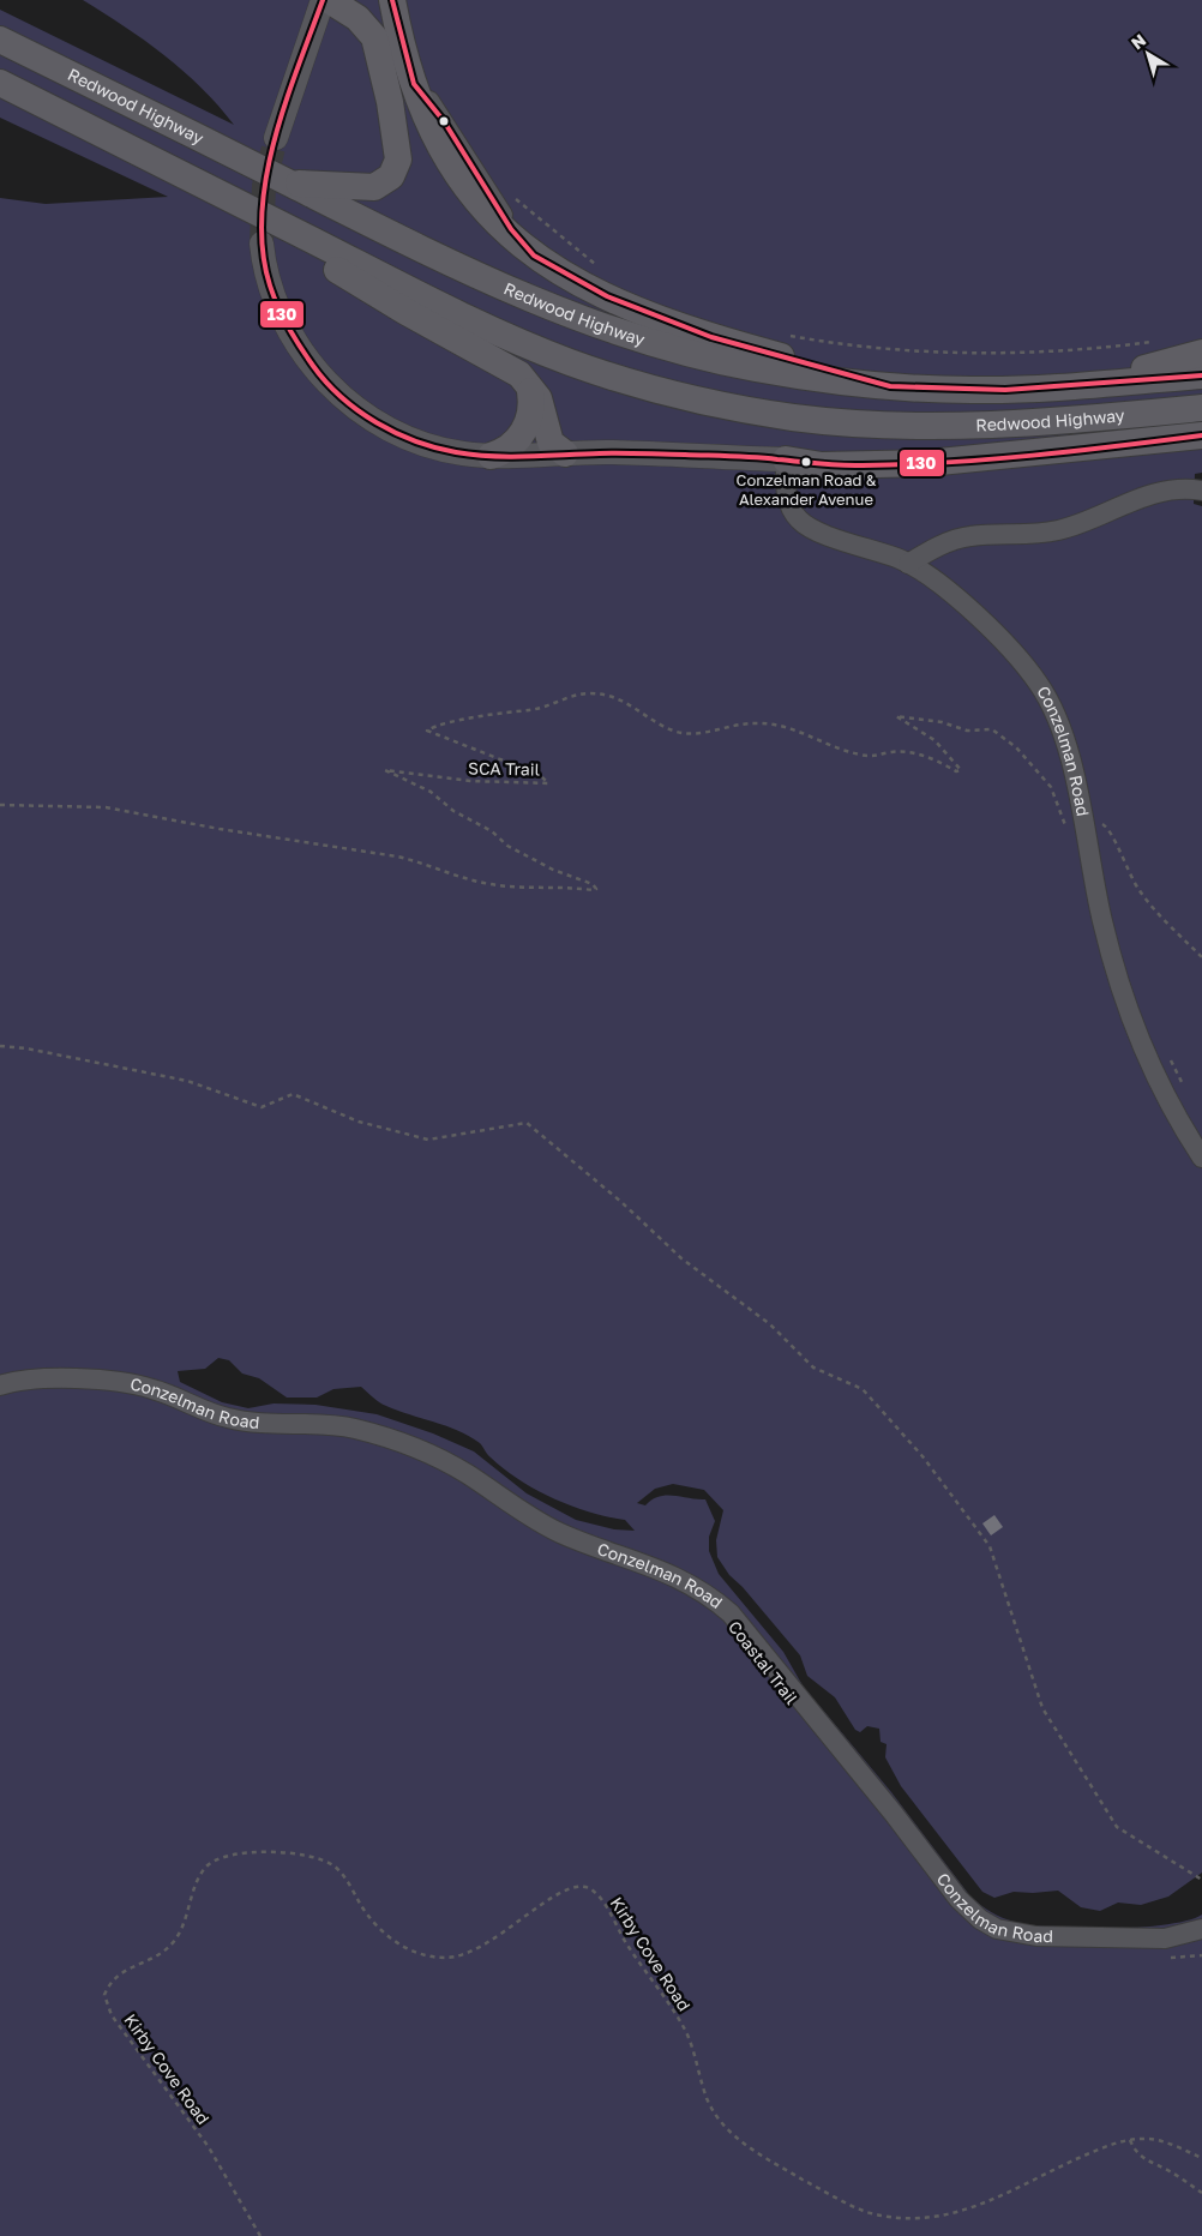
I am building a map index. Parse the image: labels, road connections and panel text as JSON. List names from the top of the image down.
{
  "streets": {
    "highway": ["Redwood Highway"],
    "street": ["Conzelman Road"],
    "path": ["SCA Trail", "Kirby Cove Road"]
  },
  "crossings": [
    ["Conzelman Road", "SCA Trail"]
  ],
  "places": ["Conzelman Road & Alexander Avenue"],
  "lines": ["transit line 130"],
  "north": "top left"
}
